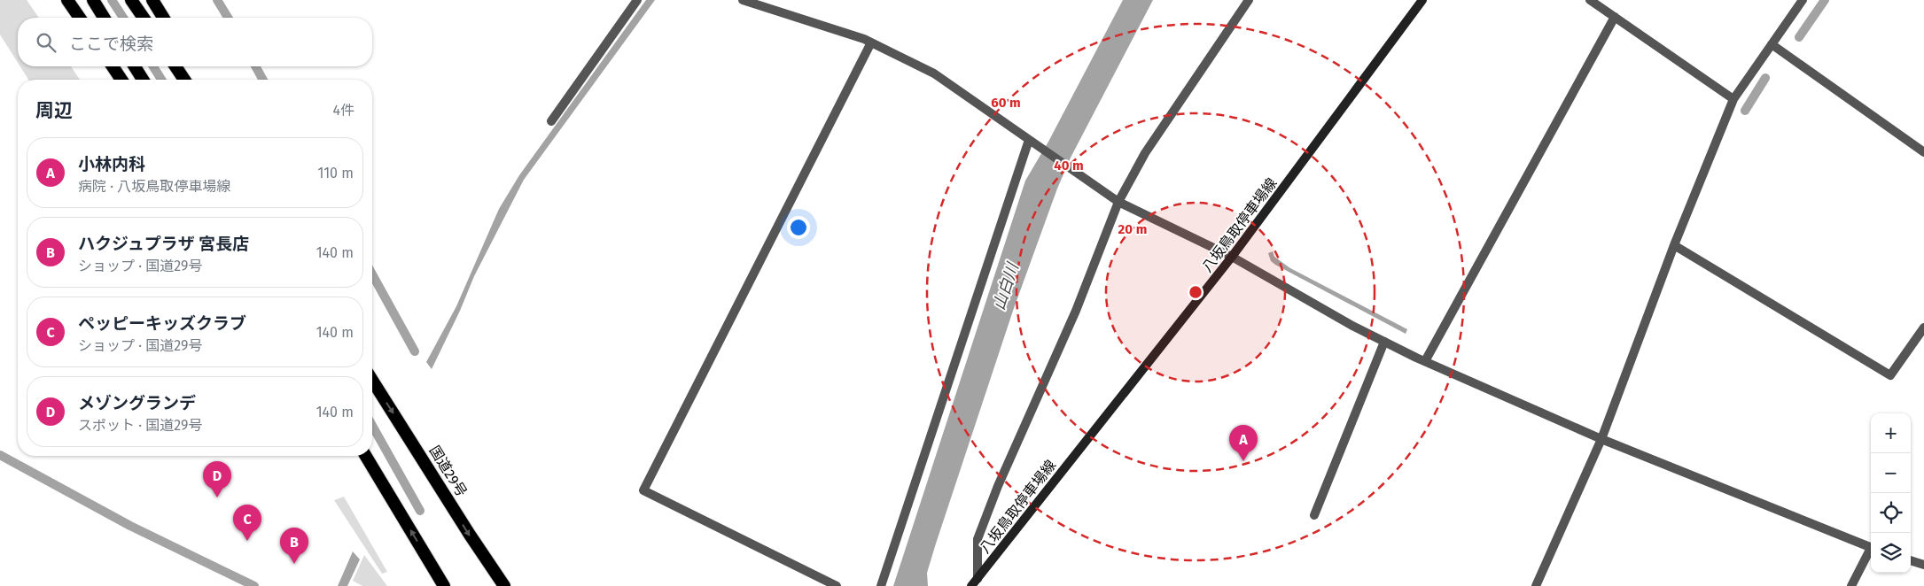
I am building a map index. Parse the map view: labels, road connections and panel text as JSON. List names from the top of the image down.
{
  "streets": {
    "highway": ["国道29号"],
    "main road": ["八坂鳥取停車場線"]
  },
  "water": ["山白川"],
  "page": {
    "search": "ここで検索",
    "heading": ["周辺", "4件"],
    "list": [
      {
        "mark": "A",
        "name": "小林内科",
        "note": "病院 · 八坂鳥取停車場線",
        "value": "110 m"
      },
      {
        "mark": "B",
        "name": "ハクジュプラザ 宮長店",
        "note": "ショップ · 国道29号",
        "value": "140 m"
      },
      {
        "mark": "C",
        "name": "ペッピーキッズクラブ",
        "note": "ショップ · 国道29号",
        "value": "140 m"
      },
      {
        "mark": "D",
        "name": "メゾングランデ",
        "note": "スポット · 国道29号",
        "value": "140 m"
      }
    ],
    "map_buttons": ["+", "−"],
    "pins": [
      "A",
      "D",
      "C",
      "B"
    ]
  },
  "rings": ["60 m", "40 m", "20 m"]
}
